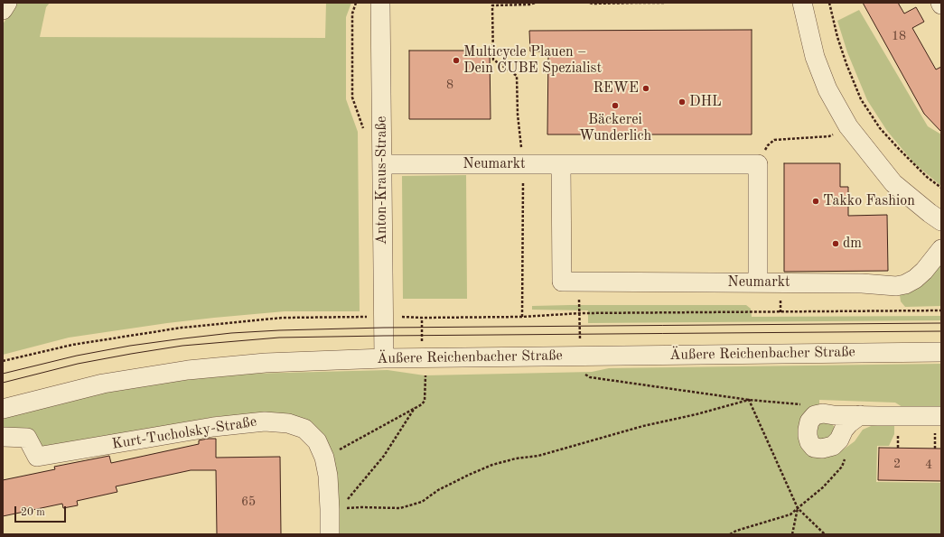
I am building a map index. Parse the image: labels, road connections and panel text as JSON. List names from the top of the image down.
{
  "streets": {
    "street": [
      "Neumarkt",
      "Anton-Kraus-Straße",
      "Äußere Reichenbacher Straße",
      "Kurt-Tucholsky-Straße"
    ]
  },
  "crossings": [
    ["Neumarkt", "Anton-Kraus-Straße"],
    ["Anton-Kraus-Straße", "Äußere Reichenbacher Straße"]
  ],
  "places": [
    "Multicycle Plauen – Dein CUBE Spezialist",
    "REWE",
    "DHL",
    "Bäckerei Wunderlich",
    "Takko Fashion",
    "dm"
  ],
  "house_numbers": [
    "18",
    "8",
    "2",
    "4",
    "65"
  ],
  "scale_bar": "20 m"
}
